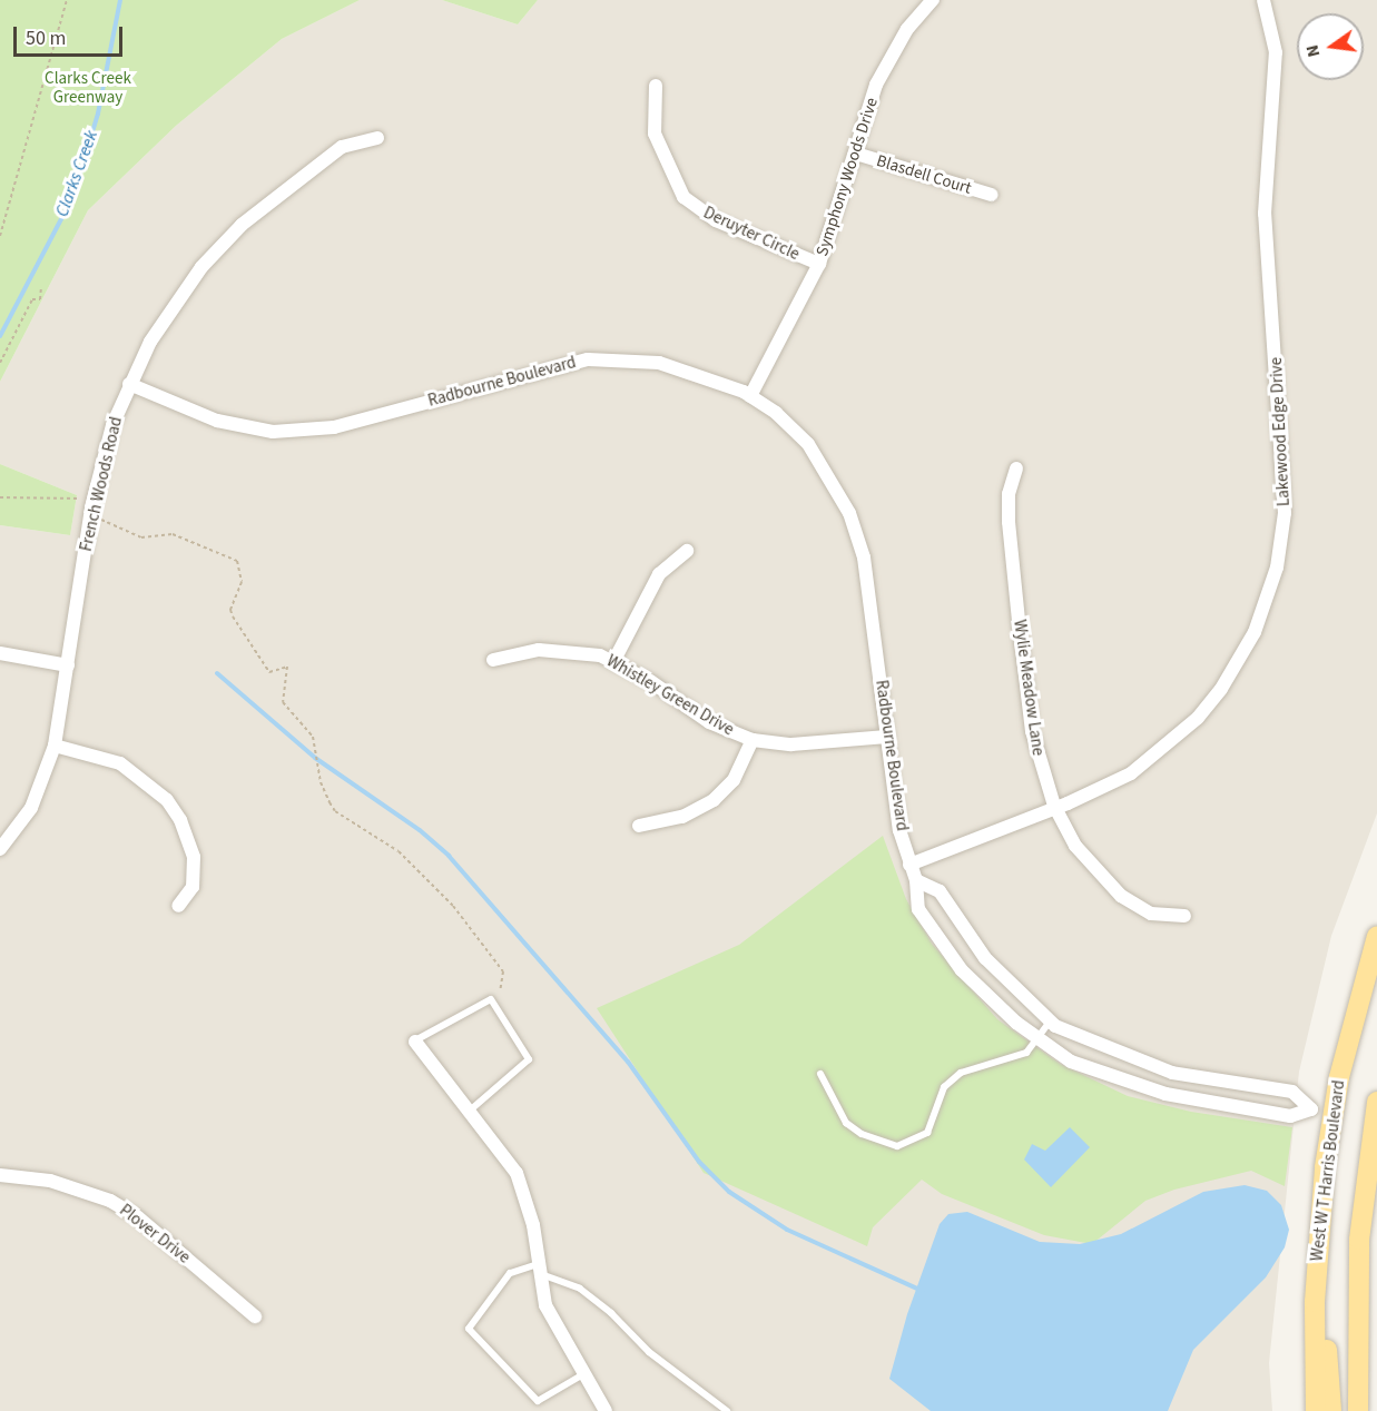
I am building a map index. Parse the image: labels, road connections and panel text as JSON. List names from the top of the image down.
{
  "streets": {
    "main road": ["West W T Harris Boulevard"],
    "street": [
      "Blasdell Court",
      "Symphony Woods Drive",
      "Deruyter Circle",
      "Radbourne Boulevard",
      "Lakewood Edge Drive",
      "French Woods Road",
      "Wylie Meadow Lane",
      "Whistley Green Drive",
      "Plover Drive"
    ]
  },
  "crossings": [
    ["Blasdell Court", "Symphony Woods Drive"],
    ["Symphony Woods Drive", "Deruyter Circle"],
    ["Symphony Woods Drive", "Radbourne Boulevard"],
    ["Radbourne Boulevard", "Lakewood Edge Drive"],
    ["Radbourne Boulevard", "French Woods Road"],
    ["Radbourne Boulevard", "Whistley Green Drive"],
    ["Radbourne Boulevard", "West W T Harris Boulevard"],
    ["Lakewood Edge Drive", "Wylie Meadow Lane"]
  ],
  "water": ["Clarks Creek"],
  "parks": ["Clarks Creek Greenway"],
  "scale_bar": "50 m",
  "north": "left"
}
